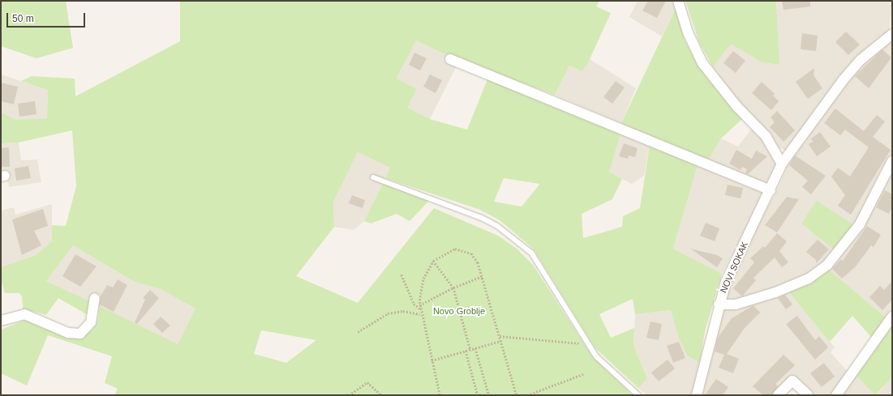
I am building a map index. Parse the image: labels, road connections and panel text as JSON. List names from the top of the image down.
{
  "streets": {
    "street": ["NOVI SOKAK"]
  },
  "parks": ["Novo Groblje"],
  "scale_bar": "50 m"
}
